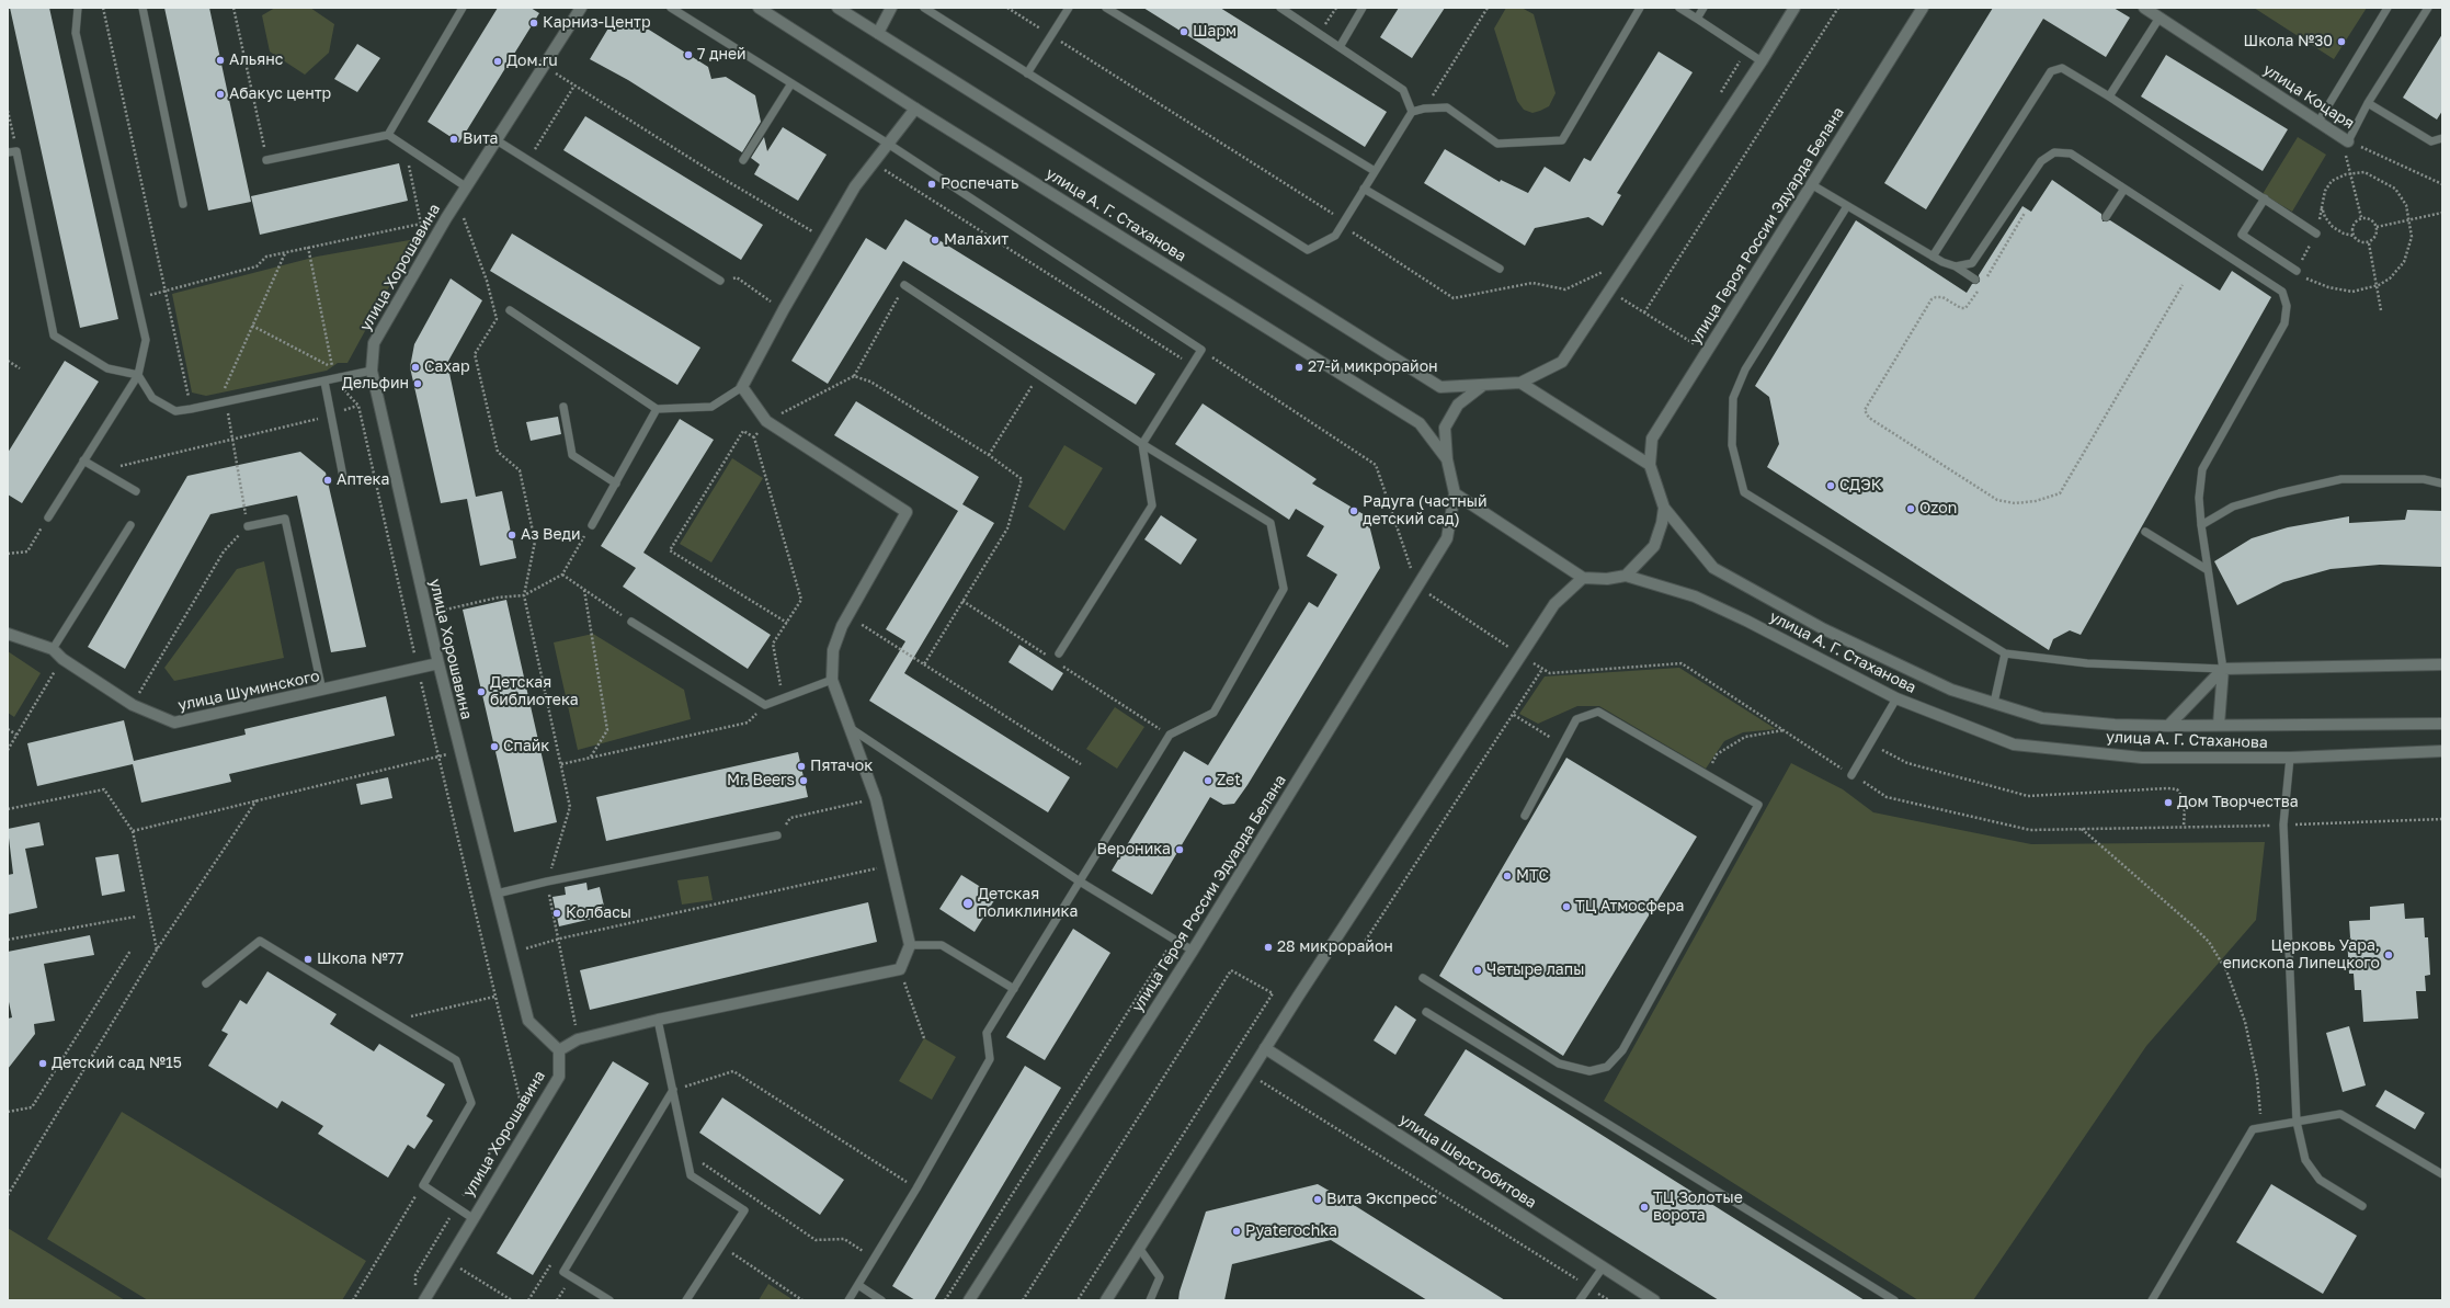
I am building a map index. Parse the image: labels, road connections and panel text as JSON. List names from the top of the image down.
{
  "streets": {
    "street": [
      "улица Коцаря",
      "улица А. Г. Стаханова",
      "улица Героя России Эдуарда Белана",
      "улица Хорошавина",
      "улица Шуминского",
      "улица Шерстобитова"
    ]
  },
  "crossings": [
    ["улица Хорошавина", "улица Шуминского"]
  ],
  "places": [
    "Карниз-Центр",
    "Шарм",
    "Школа №30",
    "7 дней",
    "Альянс",
    "Дом.ru",
    "Абакус центр",
    "Вита",
    "Роспечать",
    "Малахит",
    "Сахар",
    "27-й микрорайон",
    "Дельфин",
    "Аптека",
    "СДЭК",
    "Ozon",
    "Радуга (частный детский сад)",
    "Аз Веди",
    "Детская библиотека",
    "Спайк",
    "Пятачок",
    "Mr. Beers",
    "Zet",
    "Дом Творчества",
    "Вероника",
    "МТС",
    "Детская поликлиника",
    "ТЦ Атмосфера",
    "Колбасы",
    "28 микрорайон",
    "Церковь Уара, епископа Липецкого",
    "Школа №77",
    "Четыре лапы",
    "Детский сад №15",
    "Вита Экспресс",
    "ТЦ Золотые ворота",
    "Pyaterochka"
  ]
}
